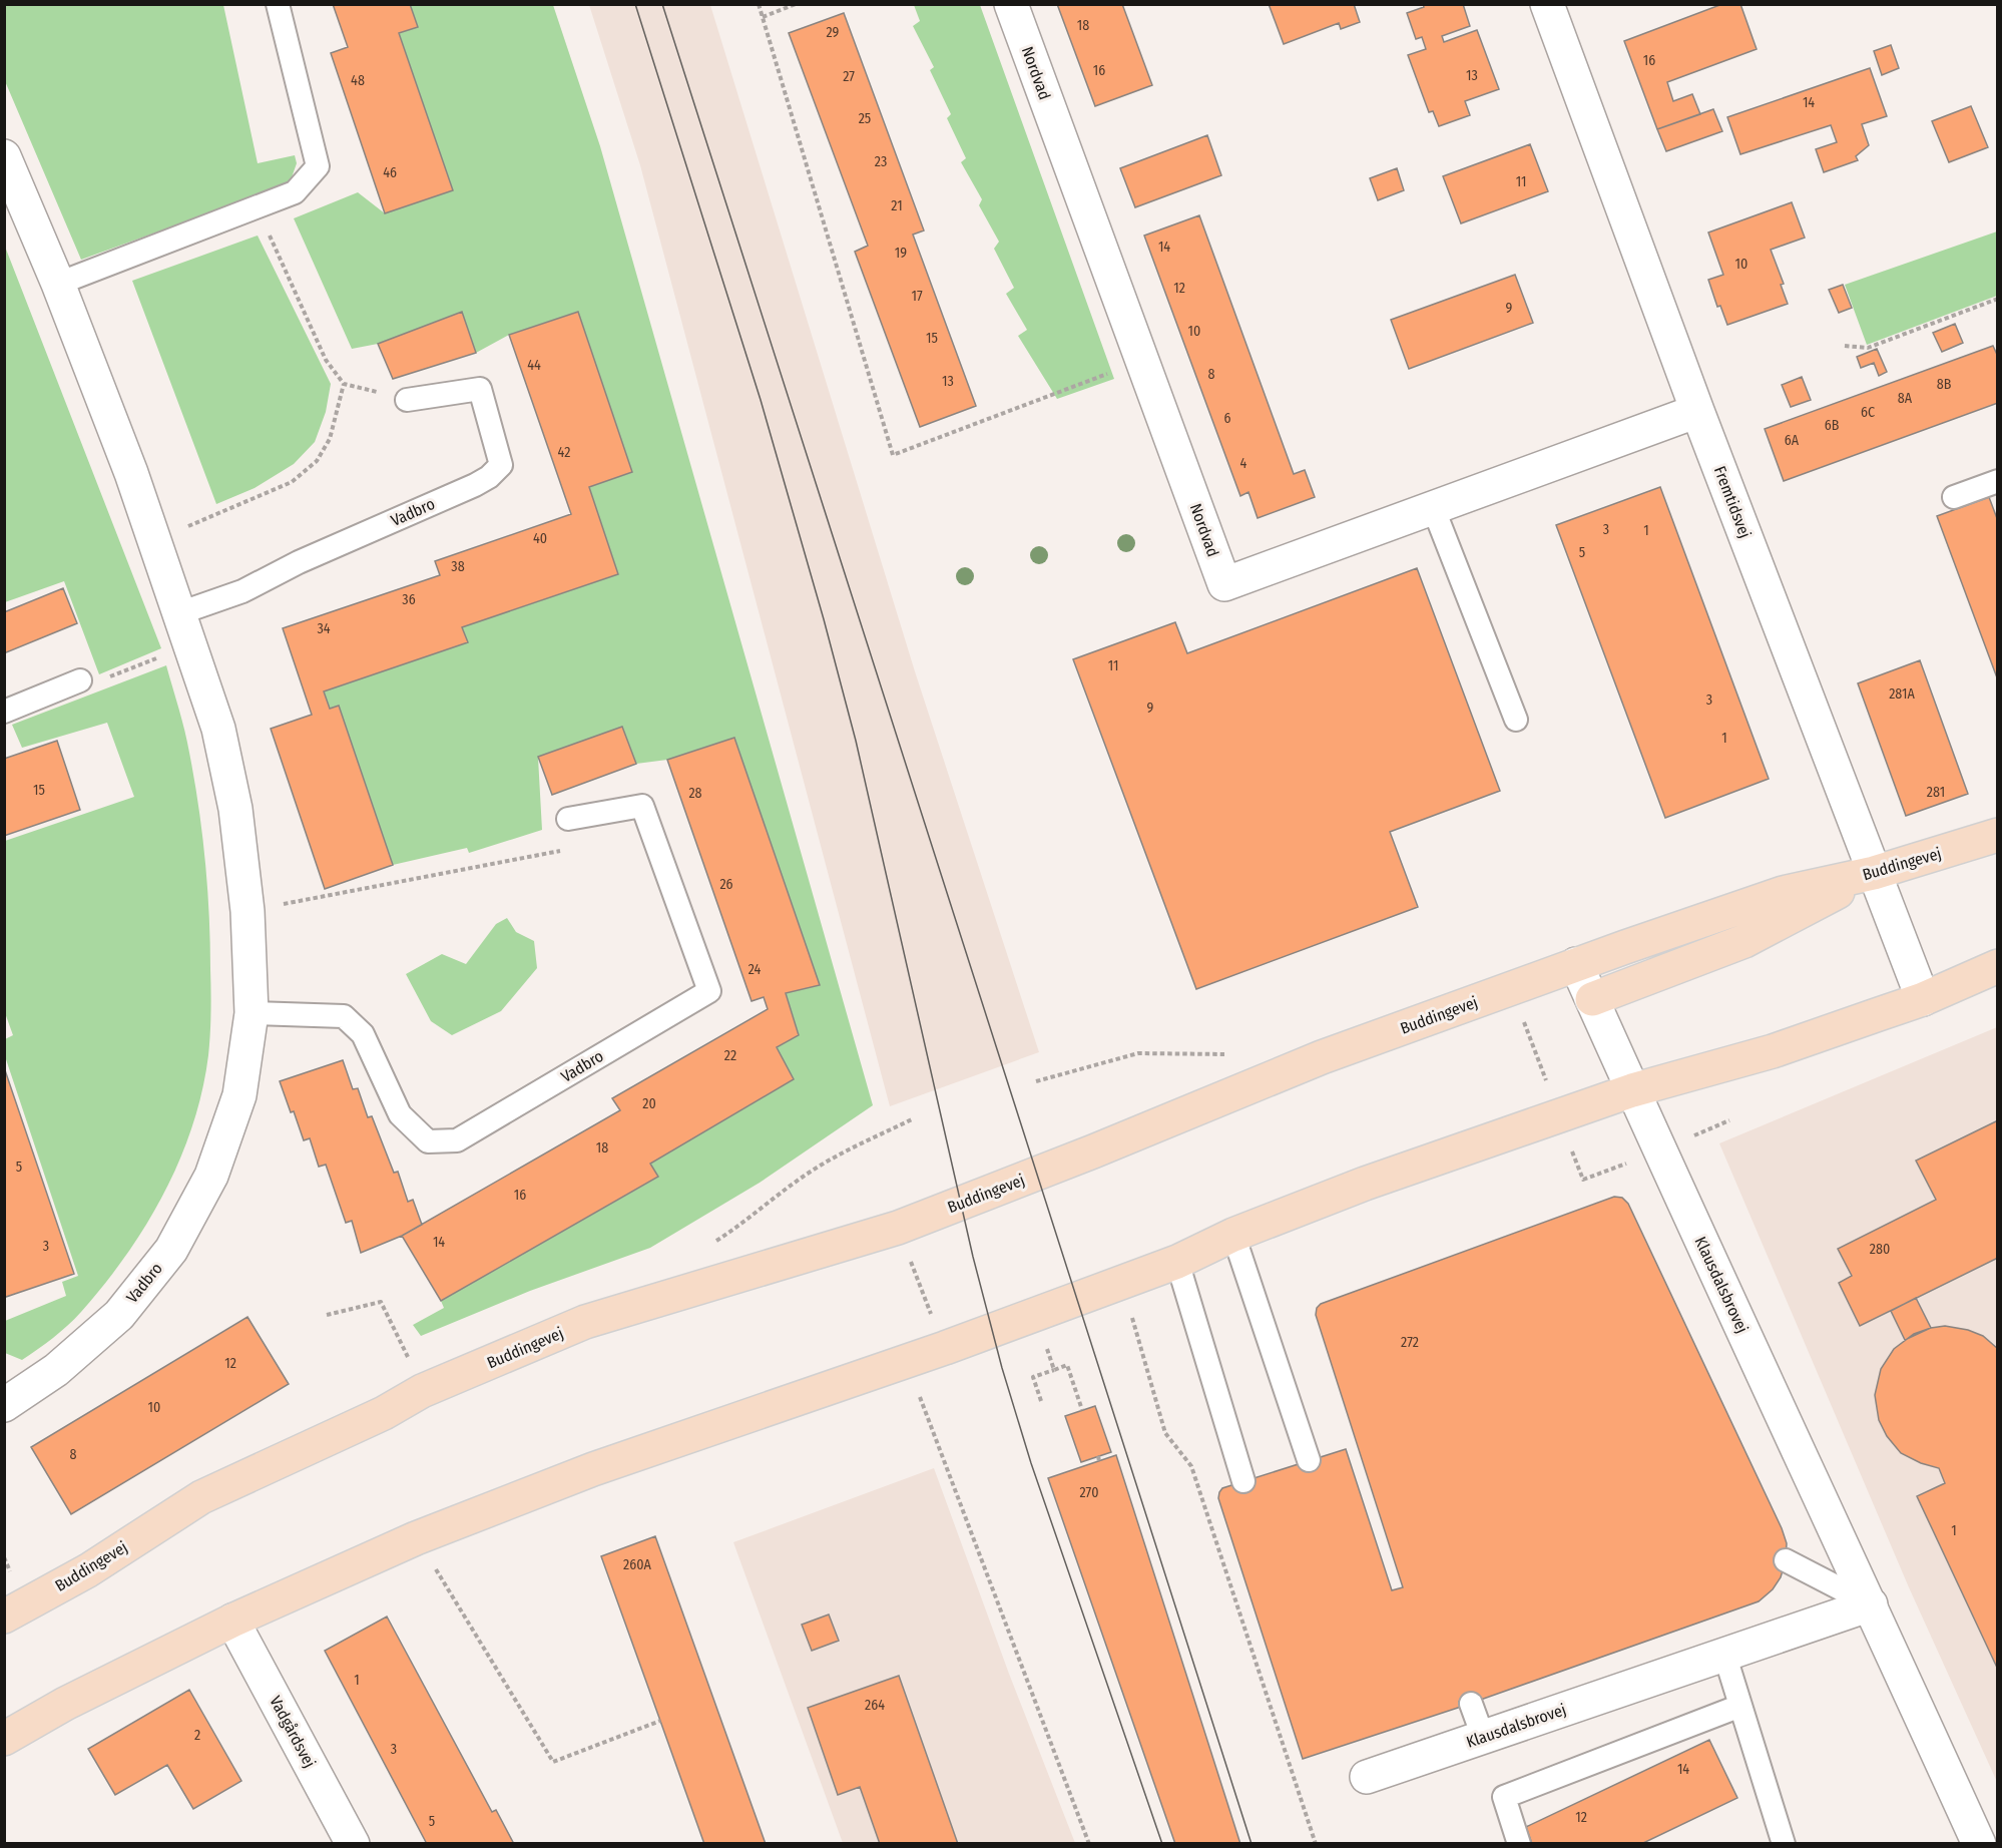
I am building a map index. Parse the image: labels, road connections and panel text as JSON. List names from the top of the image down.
{
  "streets": {
    "main road": ["Buddingevej"],
    "street": [
      "Nordvad",
      "Fremtidsvej",
      "Vadbro",
      "Klausdalsbrovej",
      "Vadgårdsvej"
    ]
  },
  "crossings": [
    ["Nordvad", "Fremtidsvej"],
    ["Fremtidsvej", "Buddingevej"],
    ["Buddingevej", "Klausdalsbrovej"]
  ],
  "house_numbers": [
    "18",
    "29",
    "16",
    "16",
    "13",
    "27",
    "48",
    "14",
    "25",
    "23",
    "46",
    "11",
    "21",
    "14",
    "19",
    "10",
    "12",
    "17",
    "9",
    "10",
    "15",
    "44",
    "8",
    "13",
    "8B",
    "8A",
    "6C",
    "6",
    "6B",
    "6A",
    "42",
    "4",
    "3",
    "1",
    "40",
    "5",
    "38",
    "36",
    "34",
    "11",
    "281A",
    "3",
    "9",
    "1",
    "15",
    "281",
    "28",
    "26",
    "24",
    "22",
    "20",
    "18",
    "5",
    "16",
    "14",
    "3",
    "280",
    "272",
    "12",
    "10",
    "8",
    "270",
    "1",
    "260A",
    "1",
    "264",
    "2",
    "3",
    "14",
    "12",
    "5"
  ]
}
